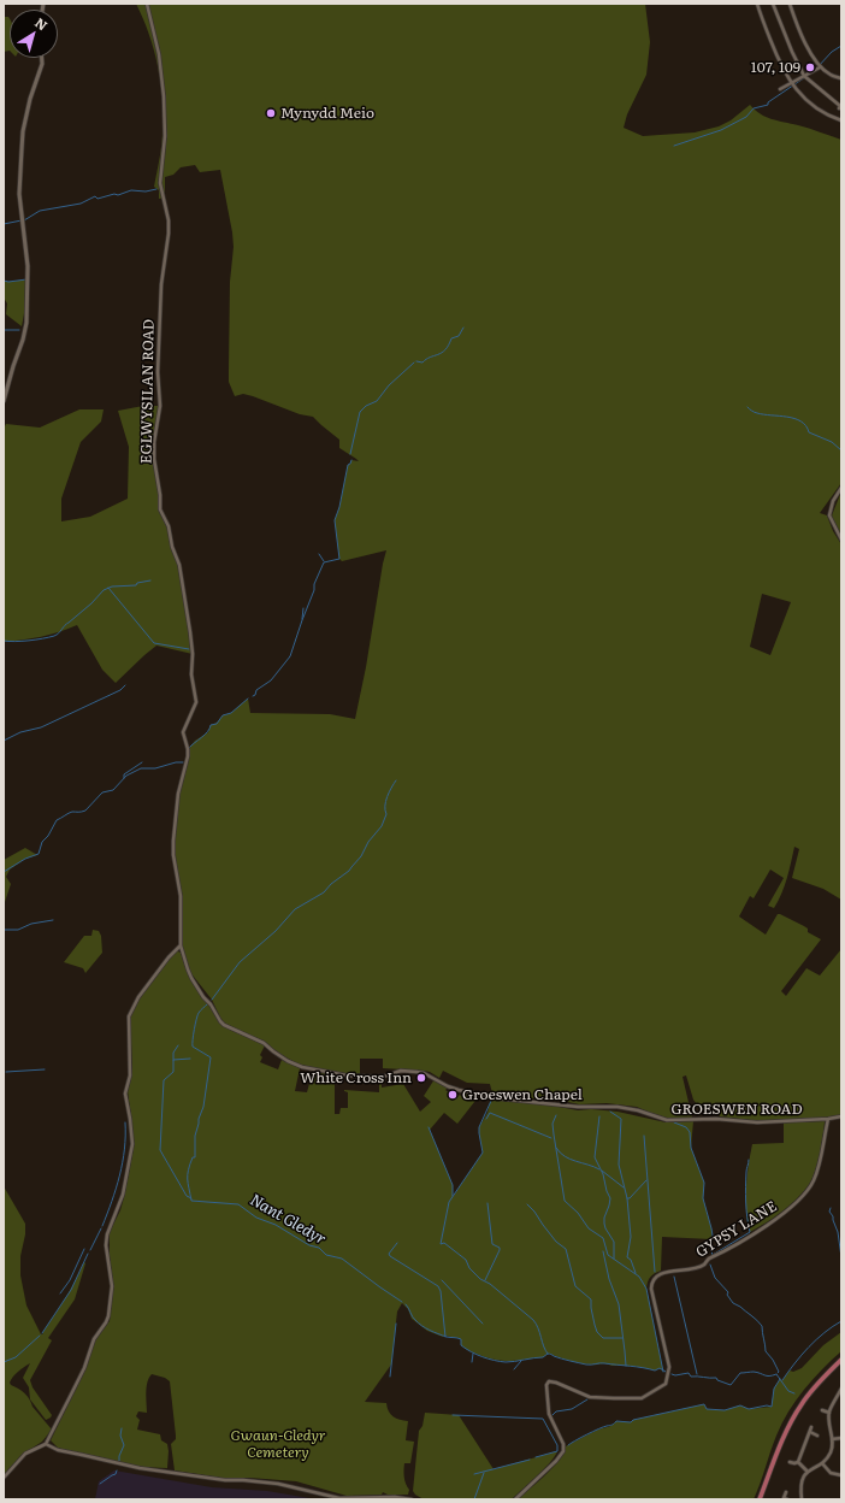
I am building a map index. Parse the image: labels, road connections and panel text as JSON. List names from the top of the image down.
{
  "streets": {
    "street": ["EGLWYSILAN ROAD", "GROESWEN ROAD", "GYPSY LANE"]
  },
  "crossings": [
    ["EGLWYSILAN ROAD", "GROESWEN ROAD"],
    ["GROESWEN ROAD", "GYPSY LANE"]
  ],
  "water": ["Nant Gledyr"],
  "parks": ["Gwaun-Gledyr Cemetery"],
  "places": [
    "107, 109",
    "Mynydd Meio",
    "White Cross Inn",
    "Groeswen Chapel"
  ],
  "north": "top right"
}
